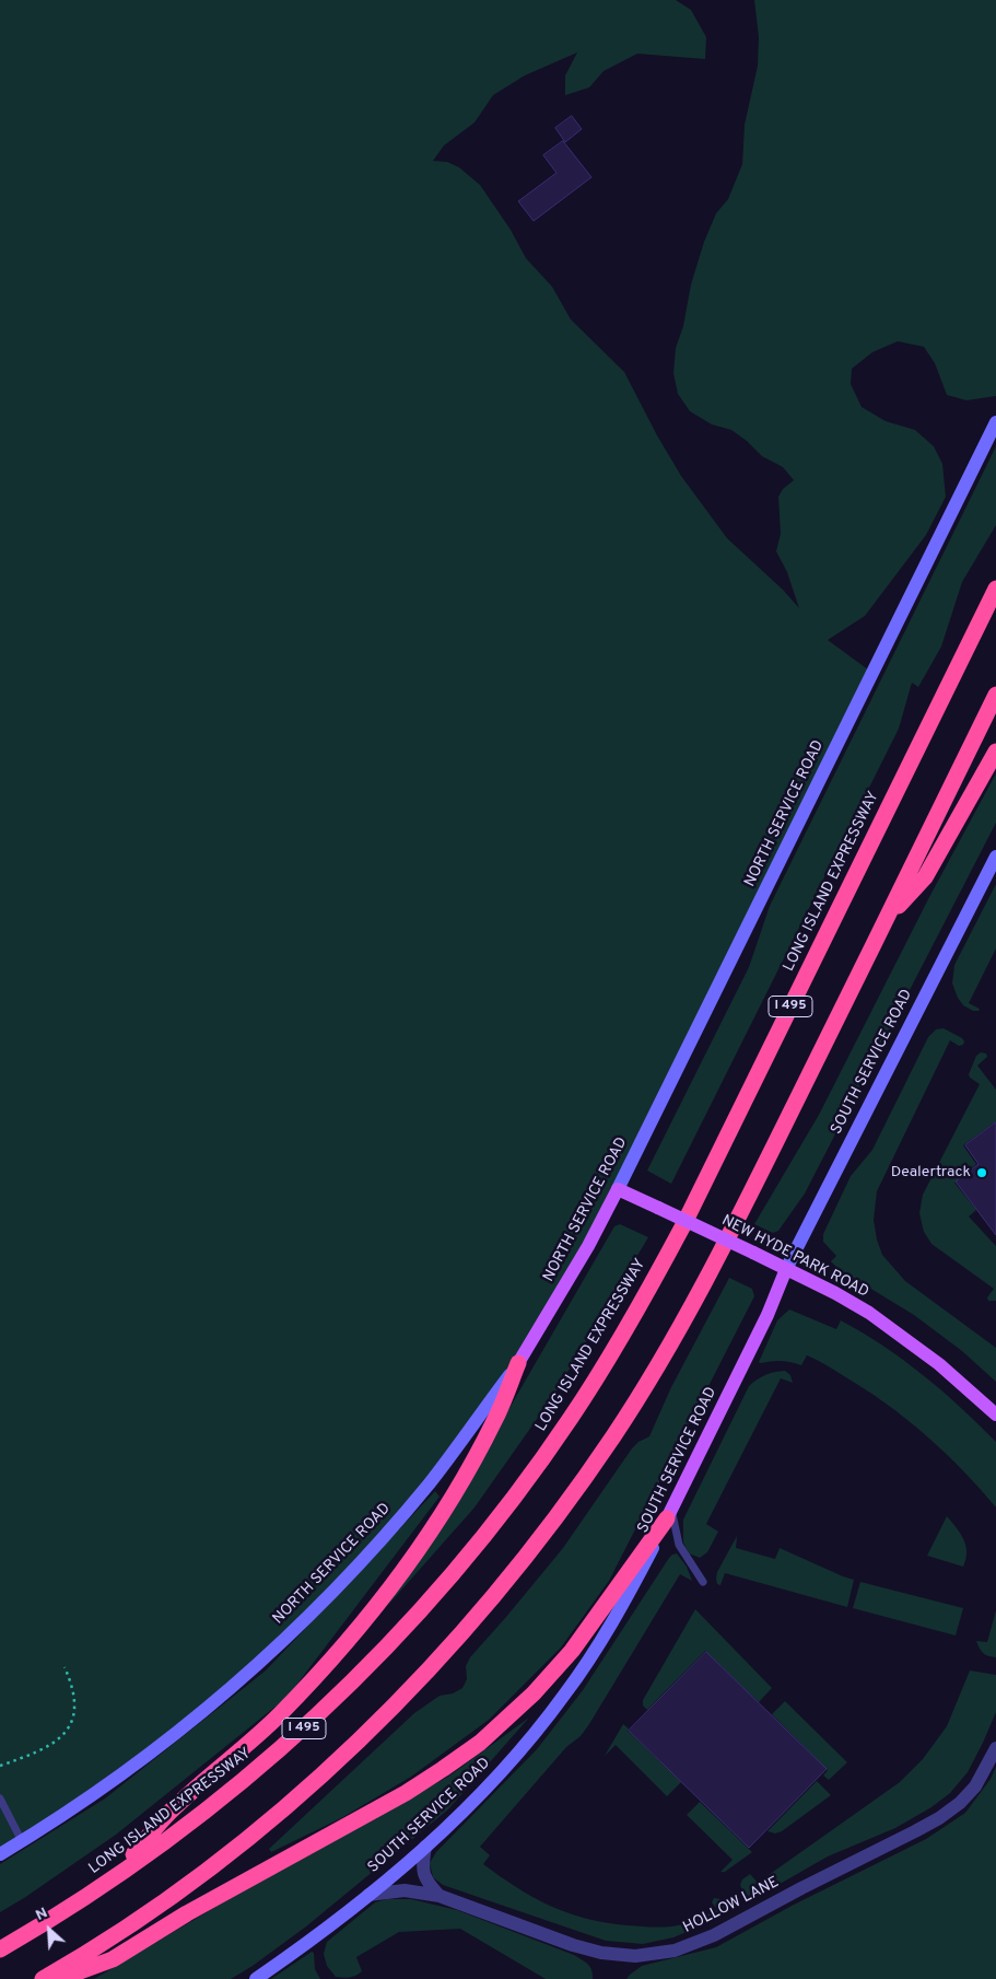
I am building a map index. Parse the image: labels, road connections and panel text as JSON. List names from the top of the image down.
{
  "streets": {
    "highway": ["LONG ISLAND EXPRESSWAY", "I 495"],
    "main road": ["NORTH SERVICE ROAD", "SOUTH SERVICE ROAD", "NEW HYDE PARK ROAD"],
    "street": ["HOLLOW LANE"]
  },
  "crossings": [
    ["NORTH SERVICE ROAD", "NEW HYDE PARK ROAD"],
    ["SOUTH SERVICE ROAD", "NEW HYDE PARK ROAD"],
    ["SOUTH SERVICE ROAD", "HOLLOW LANE"]
  ],
  "places": ["Dealertrack"],
  "north": "top left"
}
